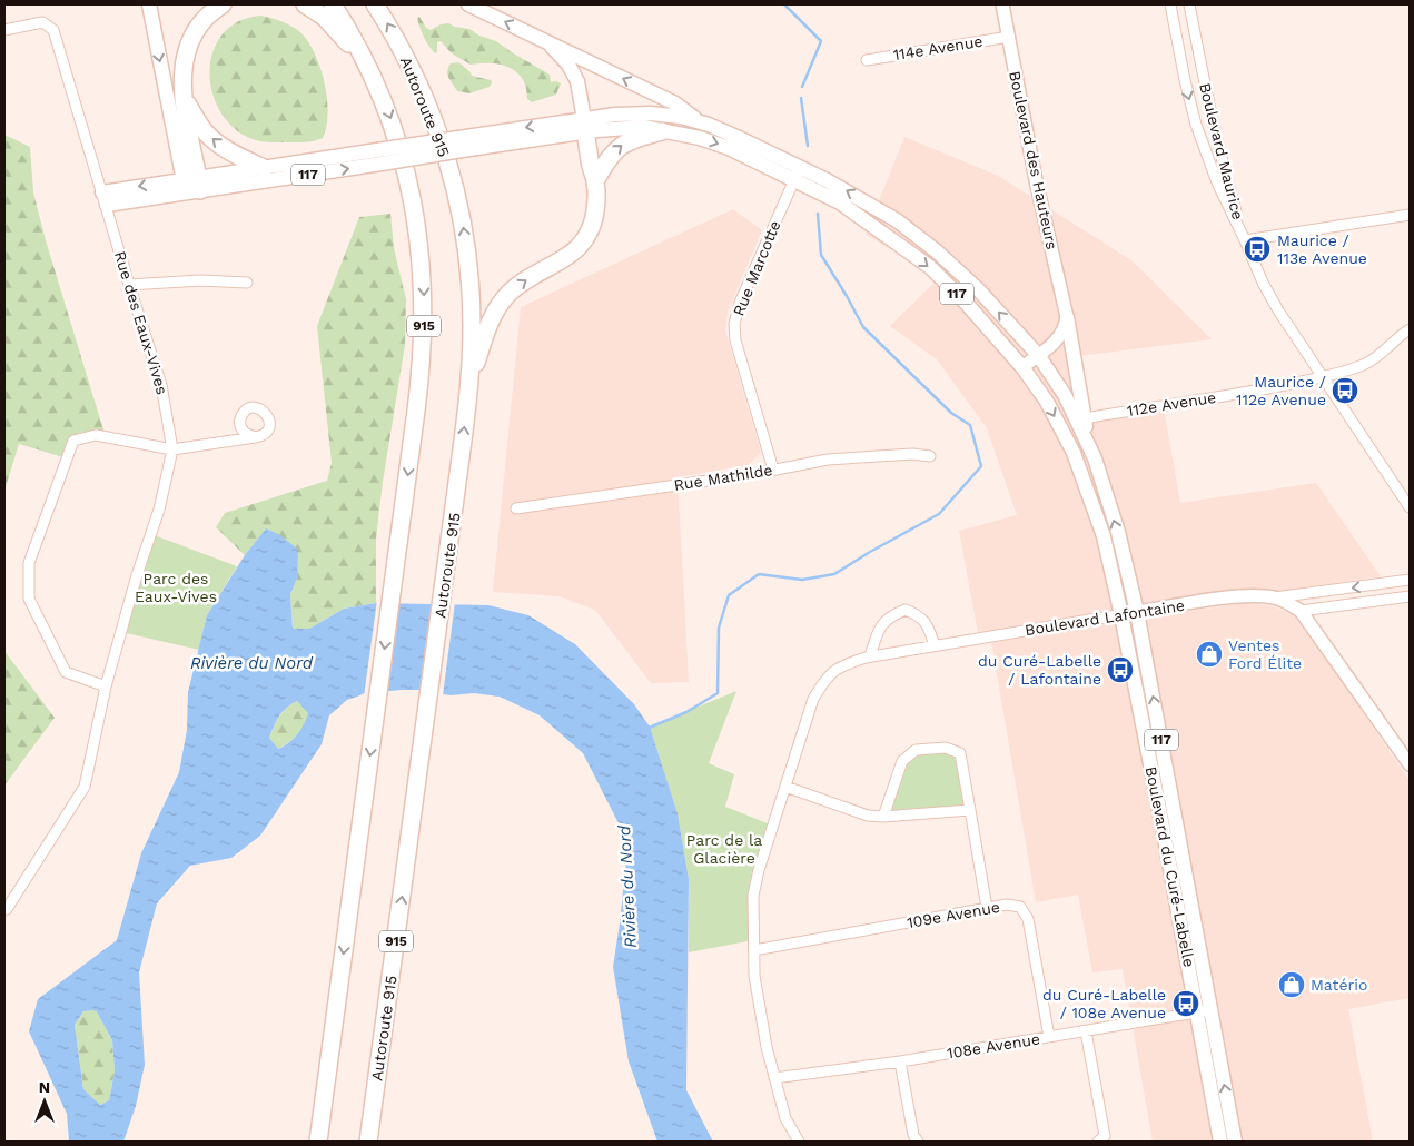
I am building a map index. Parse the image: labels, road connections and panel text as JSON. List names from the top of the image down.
{
  "streets": {
    "highway": ["Autoroute 915", "915"],
    "main road": [
      "Boulevard des Hauteurs",
      "117",
      "Boulevard Lafontaine",
      "Boulevard du Curé-Labelle"
    ],
    "street": [
      "114e Avenue",
      "Boulevard Maurice",
      "Rue Marcotte",
      "Rue des Eaux-Vives",
      "112e Avenue",
      "Rue Mathilde",
      "109e Avenue",
      "108e Avenue"
    ]
  },
  "crossings": [
    ["114e Avenue", "Boulevard des Hauteurs"],
    ["Boulevard Maurice", "112e Avenue"],
    ["117", "Rue des Eaux-Vives"],
    ["117", "Boulevard du Curé-Labelle"],
    ["Rue Marcotte", "Rue Mathilde"],
    ["Rue Marcotte", "Boulevard du Curé-Labelle"],
    ["Boulevard Lafontaine", "Boulevard du Curé-Labelle"],
    ["Boulevard Lafontaine", "109e Avenue"],
    ["Boulevard Lafontaine", "108e Avenue"],
    ["Boulevard du Curé-Labelle", "108e Avenue"],
    ["109e Avenue", "108e Avenue"]
  ],
  "water": ["Rivière du Nord"],
  "parks": ["Parc des Eaux-Vives", "Parc de la Glacière"],
  "places": {
    "bus stop": [
      "Maurice / 113e Avenue",
      "Maurice / 112e Avenue",
      "du Curé-Labelle / Lafontaine",
      "du Curé-Labelle / 108e Avenue"
    ],
    "shop": ["Ventes Ford Élite", "Matério"]
  },
  "north": "top"
}
